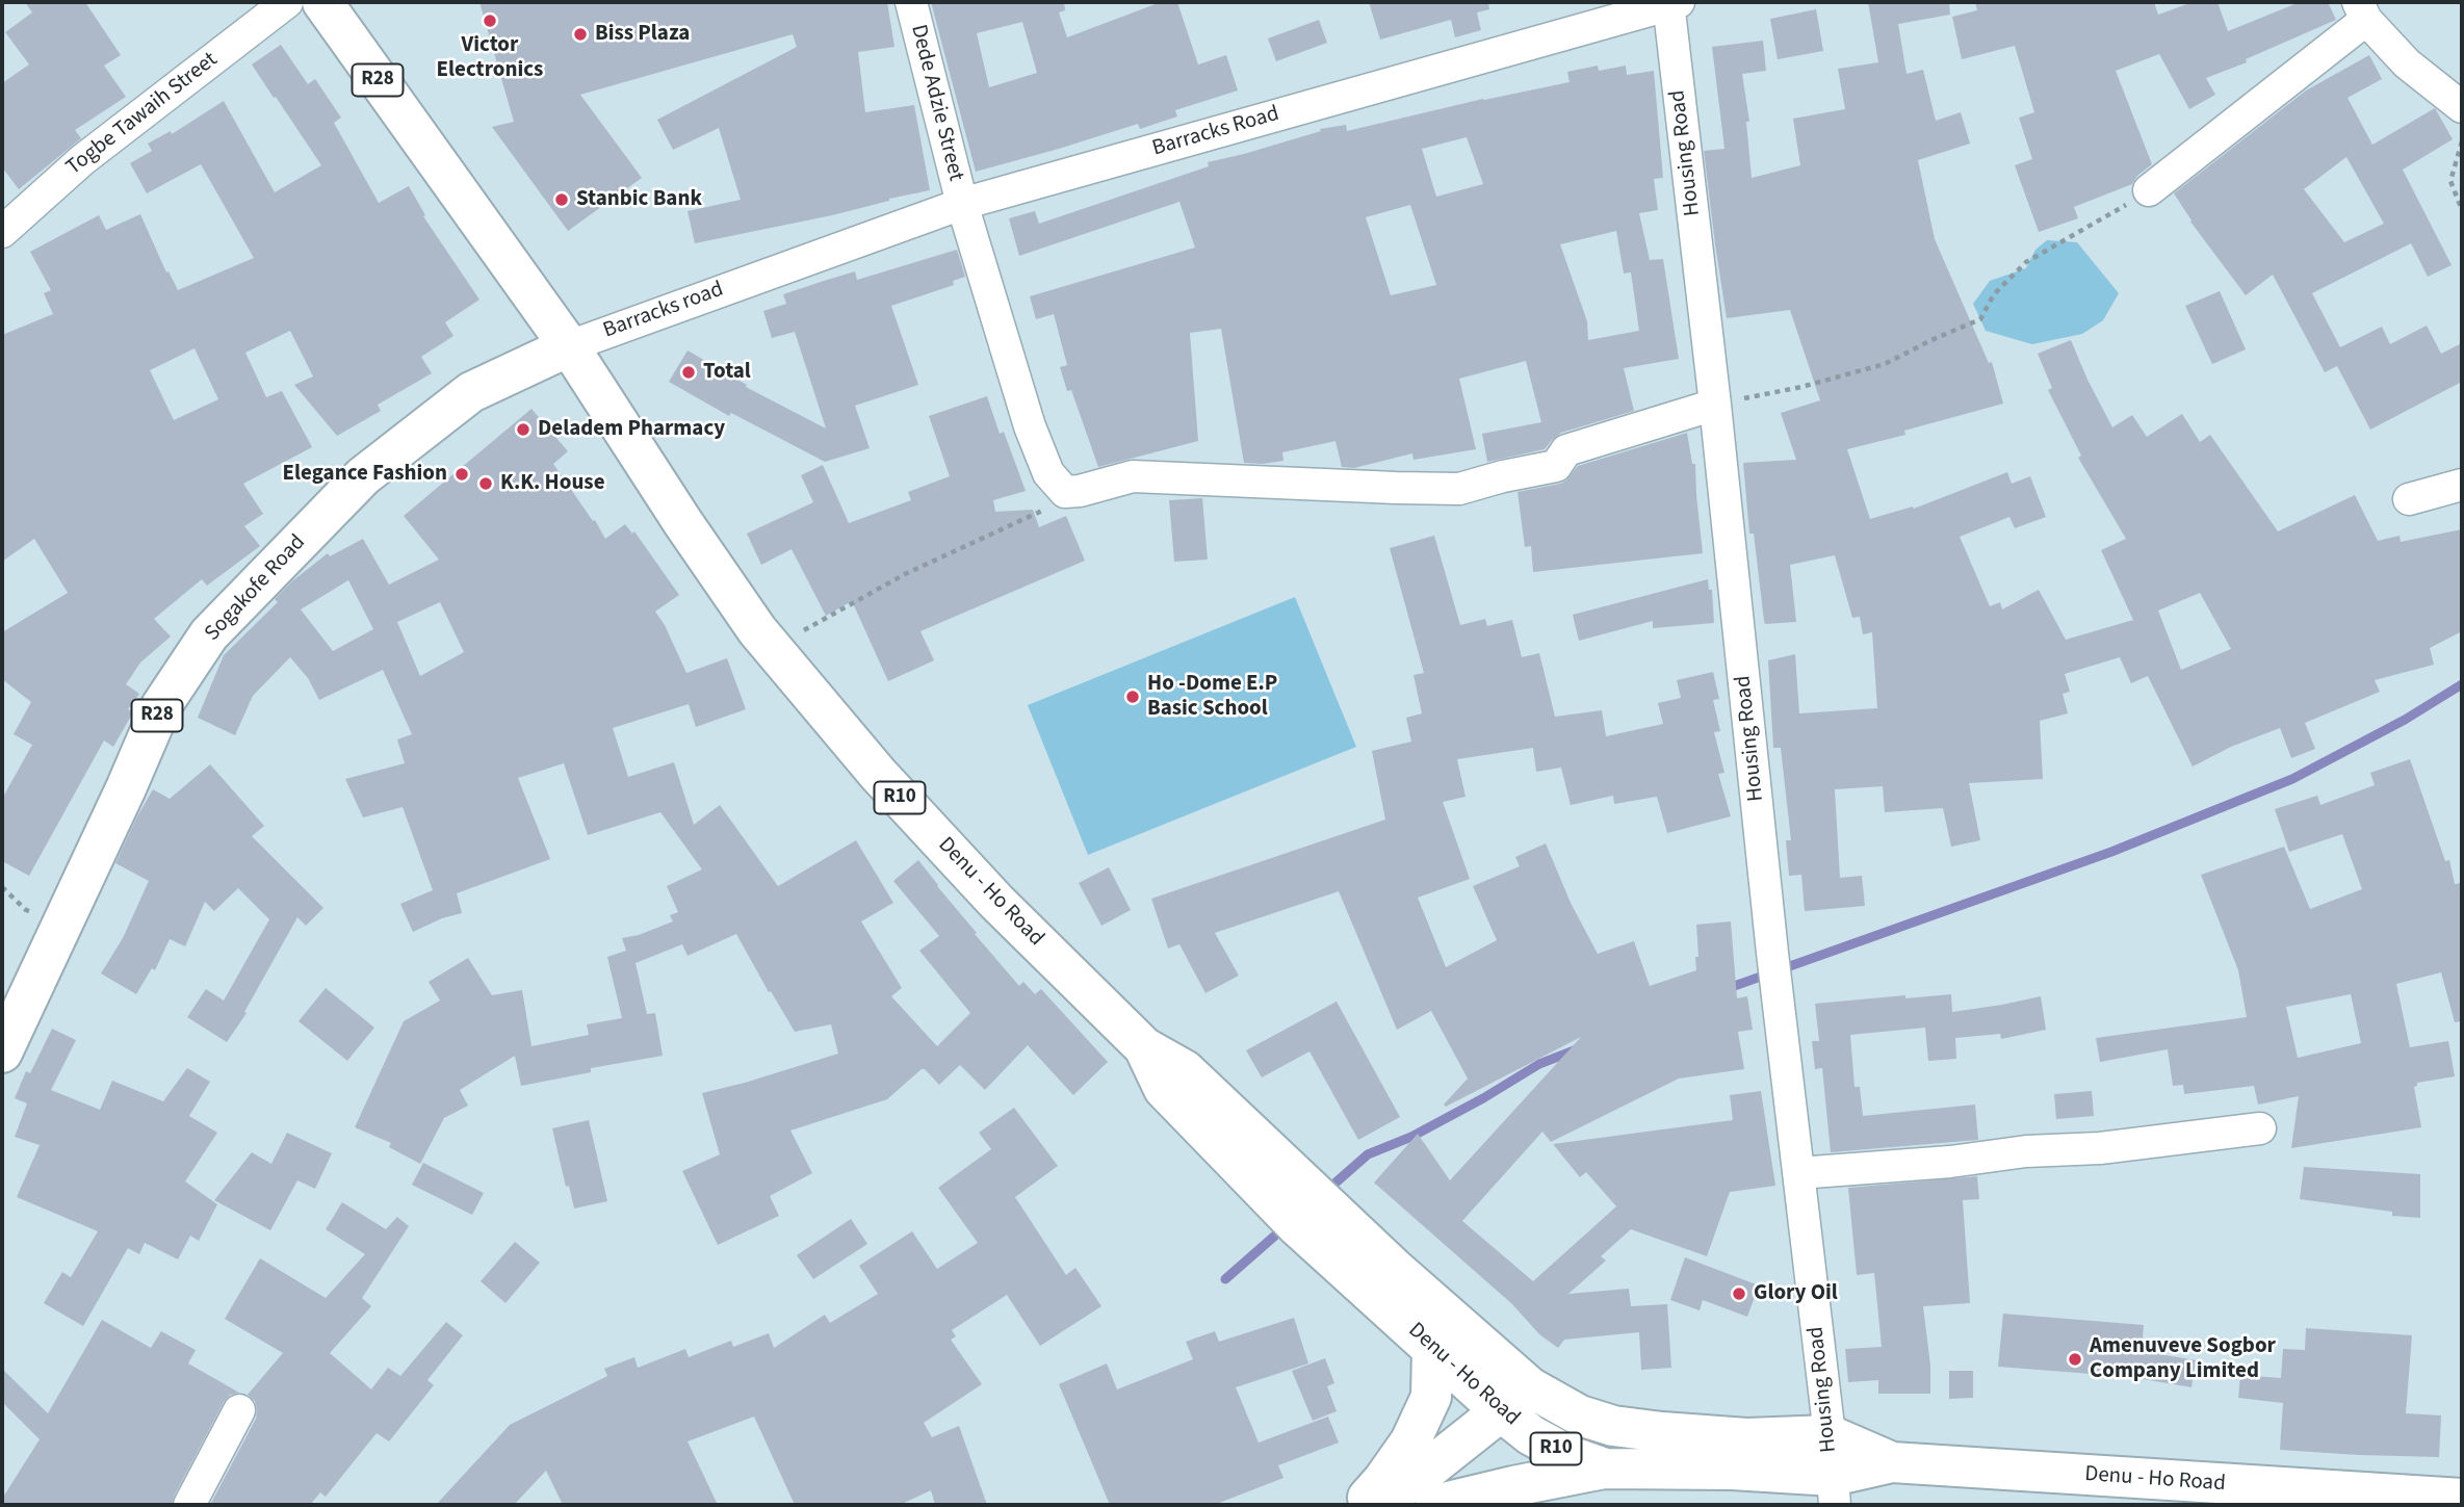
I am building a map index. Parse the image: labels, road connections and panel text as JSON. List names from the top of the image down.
{
  "streets": {
    "main road": [
      "R28",
      "Sogakofe Road",
      "R10",
      "Denu - Ho Road"
    ],
    "street": [
      "Dede Adzie Street",
      "Togbe Tawaih Street",
      "Barracks Road",
      "Housing Road",
      "Barracks road"
    ]
  },
  "crossings": [
    ["R28", "Barracks road"],
    ["R28", "Sogakofe Road"],
    ["R28", "Denu - Ho Road"],
    ["Dede Adzie Street", "Barracks Road"],
    ["Barracks Road", "Housing Road"],
    ["Barracks Road", "Barracks road"],
    ["Housing Road", "Denu - Ho Road"],
    ["Barracks road", "Sogakofe Road"],
    ["Barracks road", "Denu - Ho Road"],
    ["Sogakofe Road", "Denu - Ho Road"]
  ],
  "places": [
    "Victor Electronics",
    "Biss Plaza",
    "Stanbic Bank",
    "Total",
    "Deladem Pharmacy",
    "Elegance Fashion",
    "K.K. House",
    "Ho -Dome E.P Basic School",
    "Glory Oil",
    "Amenuveve Sogbor Company Limited"
  ]
}
